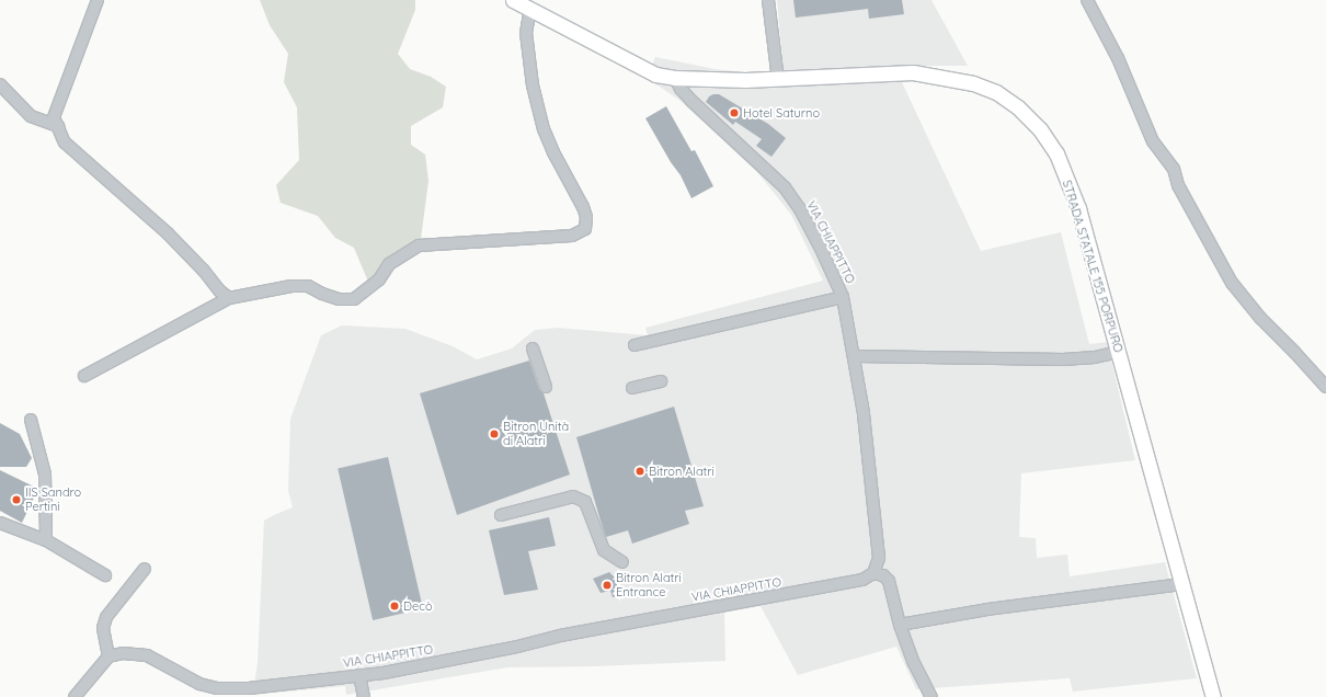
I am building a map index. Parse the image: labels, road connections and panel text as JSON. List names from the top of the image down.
{
  "streets": {
    "main road": ["STRADA STATALE 155 PORPURO"],
    "street": ["VIA CHIAPPITTO"]
  },
  "crossings": [
    ["VIA CHIAPPITTO", "STRADA STATALE 155 PORPURO"]
  ],
  "places": [
    "Hotel Saturno",
    "Bitron Unità di Alatri",
    "Bitron Alatri",
    "IIS Sandro Pertini",
    "Bitron Alatri Entrance",
    "Decò"
  ]
}
